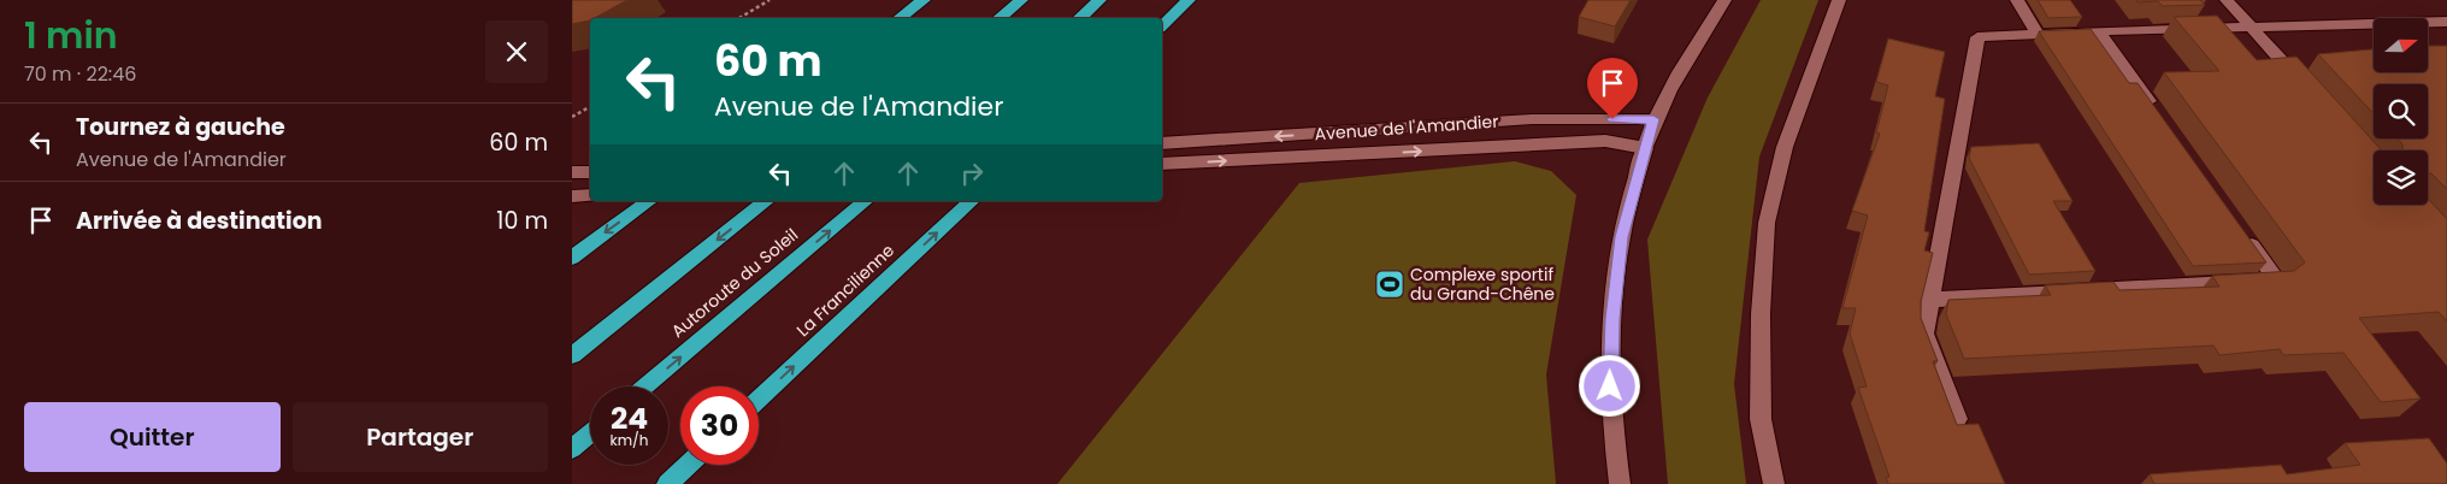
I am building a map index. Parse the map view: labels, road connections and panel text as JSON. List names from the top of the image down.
{
  "streets": {
    "highway": ["Autoroute du Soleil", "La Francilienne"],
    "street": ["Avenue de l'Amandier"]
  },
  "places": {
    "sports": ["Complexe sportif du Grand-Chêne"]
  },
  "north": "right",
  "page": {
    "heading": ["1 min", "70 m · 22:46"],
    "turn": ["60 m", "Avenue de l'Amandier"],
    "list": [
      {
        "name": "Tournez à gauche",
        "note": "Avenue de l'Amandier",
        "value": "60 m"
      },
      {
        "name": "Arrivée à destination",
        "value": "10 m"
      }
    ],
    "speed": "24 km/h",
    "limit": "30",
    "buttons": ["Quitter", "Partager"]
  }
}
